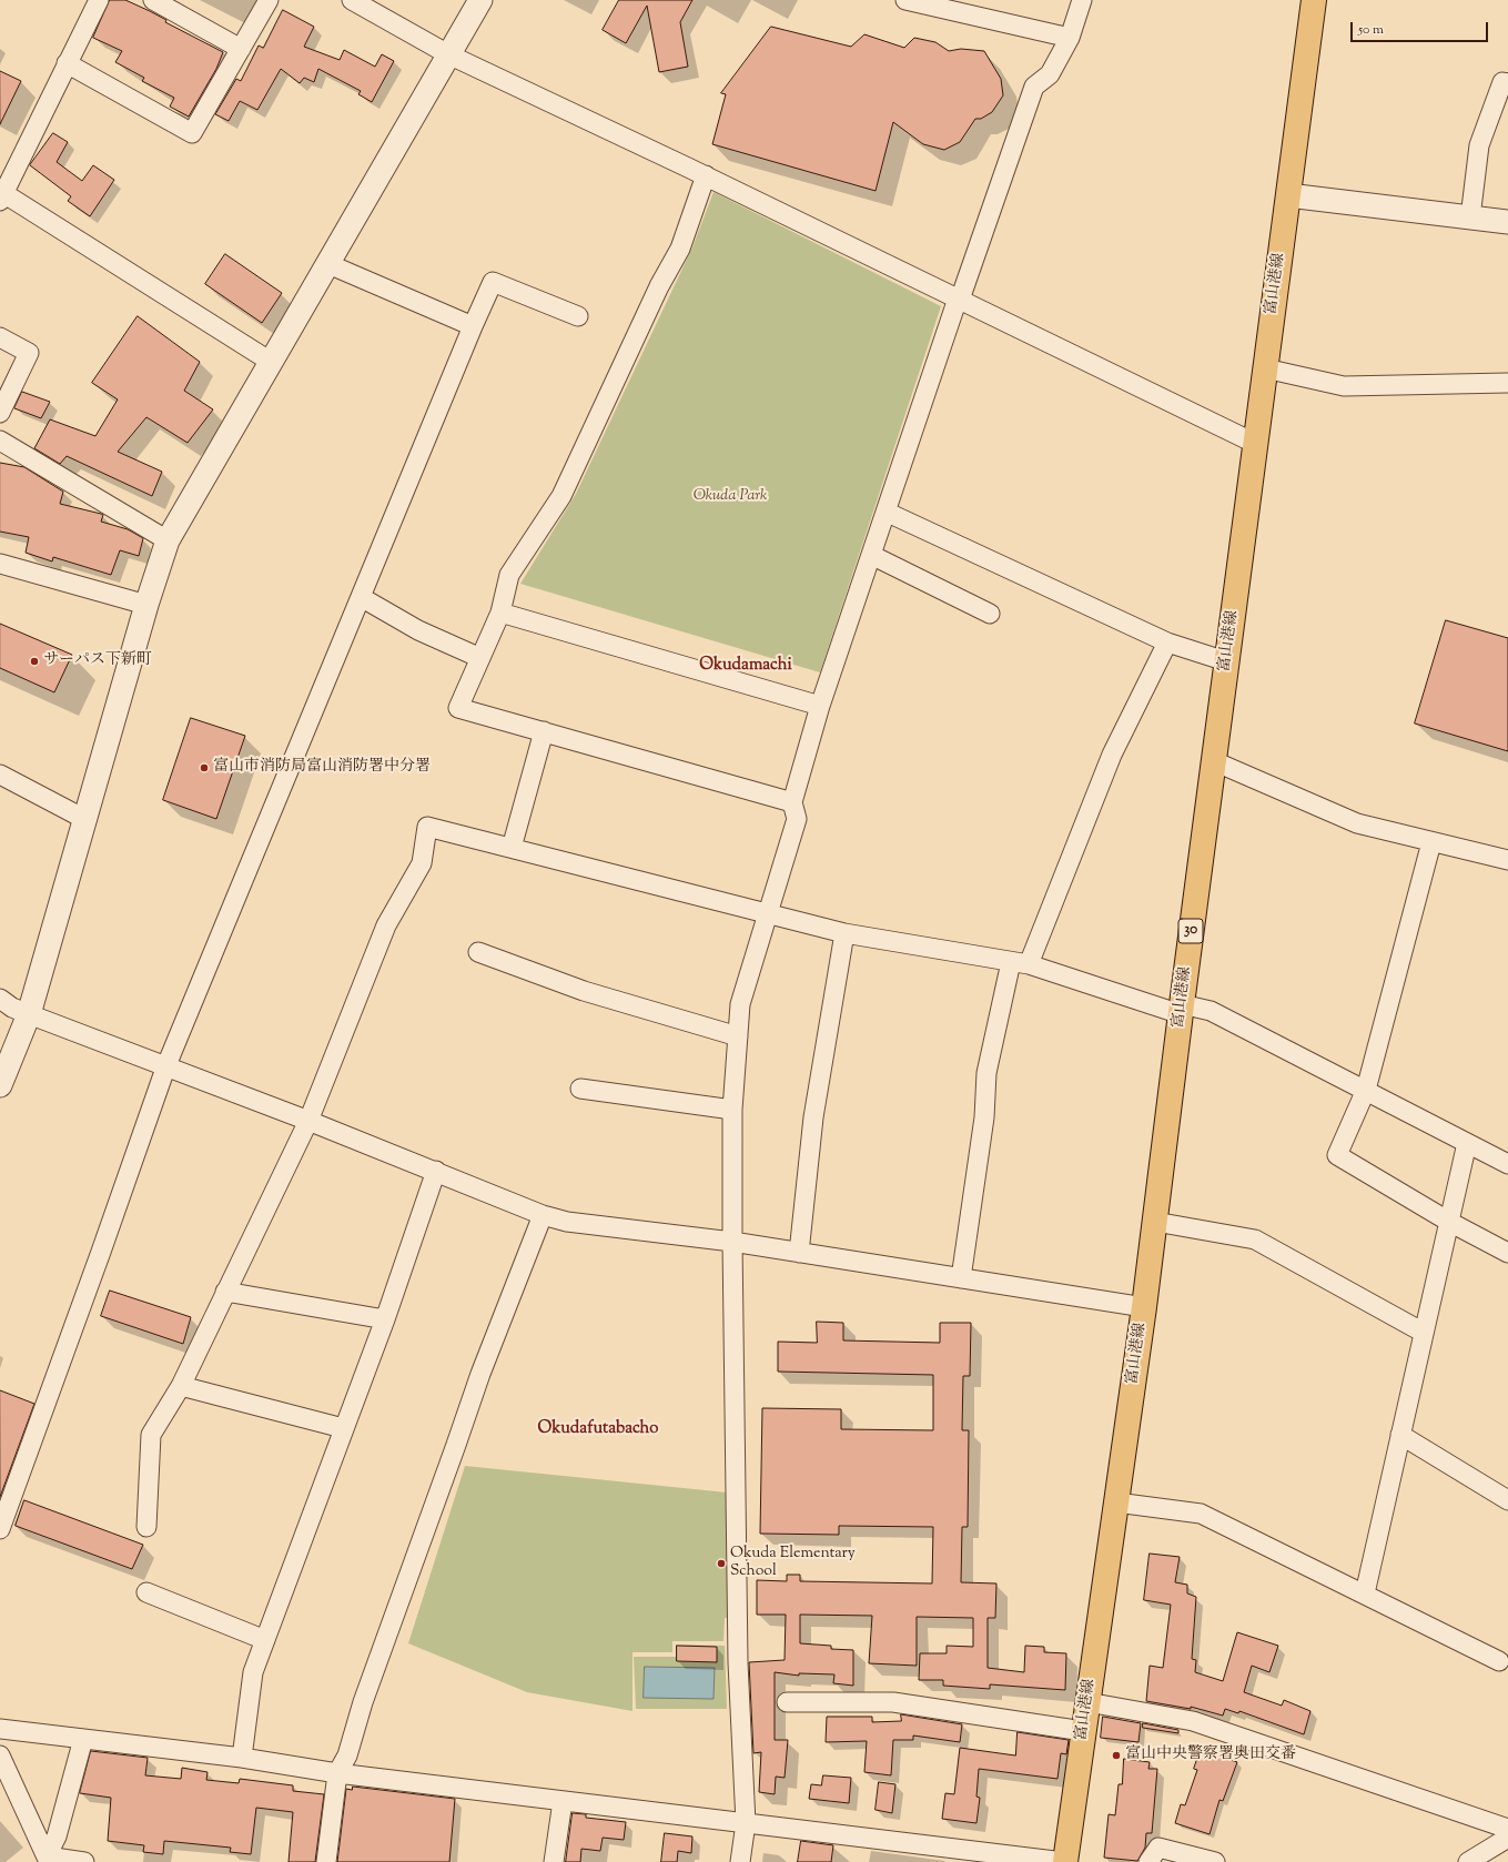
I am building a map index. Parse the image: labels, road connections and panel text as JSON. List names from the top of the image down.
{
  "streets": {
    "main road": ["富山港線", "30"]
  },
  "districts": ["Okudamachi", "Okudafutabacho"],
  "parks": ["Okuda Park"],
  "places": [
    "サーパス下新町",
    "富山市消防局富山消防署中分署",
    "Okuda Elementary School",
    "富山中央警察署奥田交番"
  ],
  "scale_bar": "50 m"
}
